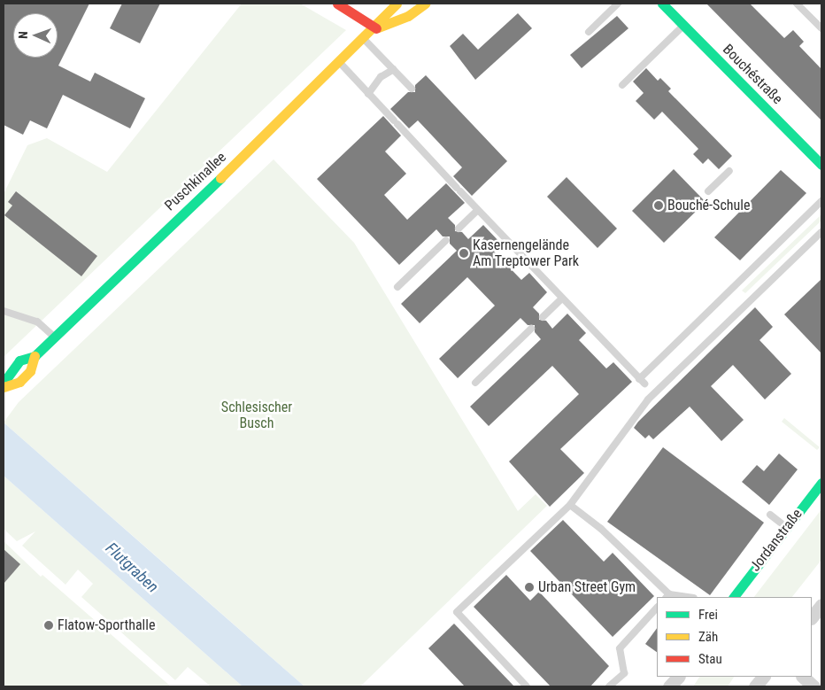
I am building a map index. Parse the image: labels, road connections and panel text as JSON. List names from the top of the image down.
{
  "streets": {
    "main road": ["Bouchéstraße", "Puschkinallee", "Jordanstraße"]
  },
  "water": ["Flutgraben"],
  "parks": ["Schlesischer Busch"],
  "places": [
    "Bouché-Schule",
    "Kasernengelände Am Treptower Park",
    "Urban Street Gym",
    "Flatow-Sporthalle"
  ],
  "legend": ["Frei", "Zäh", "Stau"],
  "north": "left"
}
